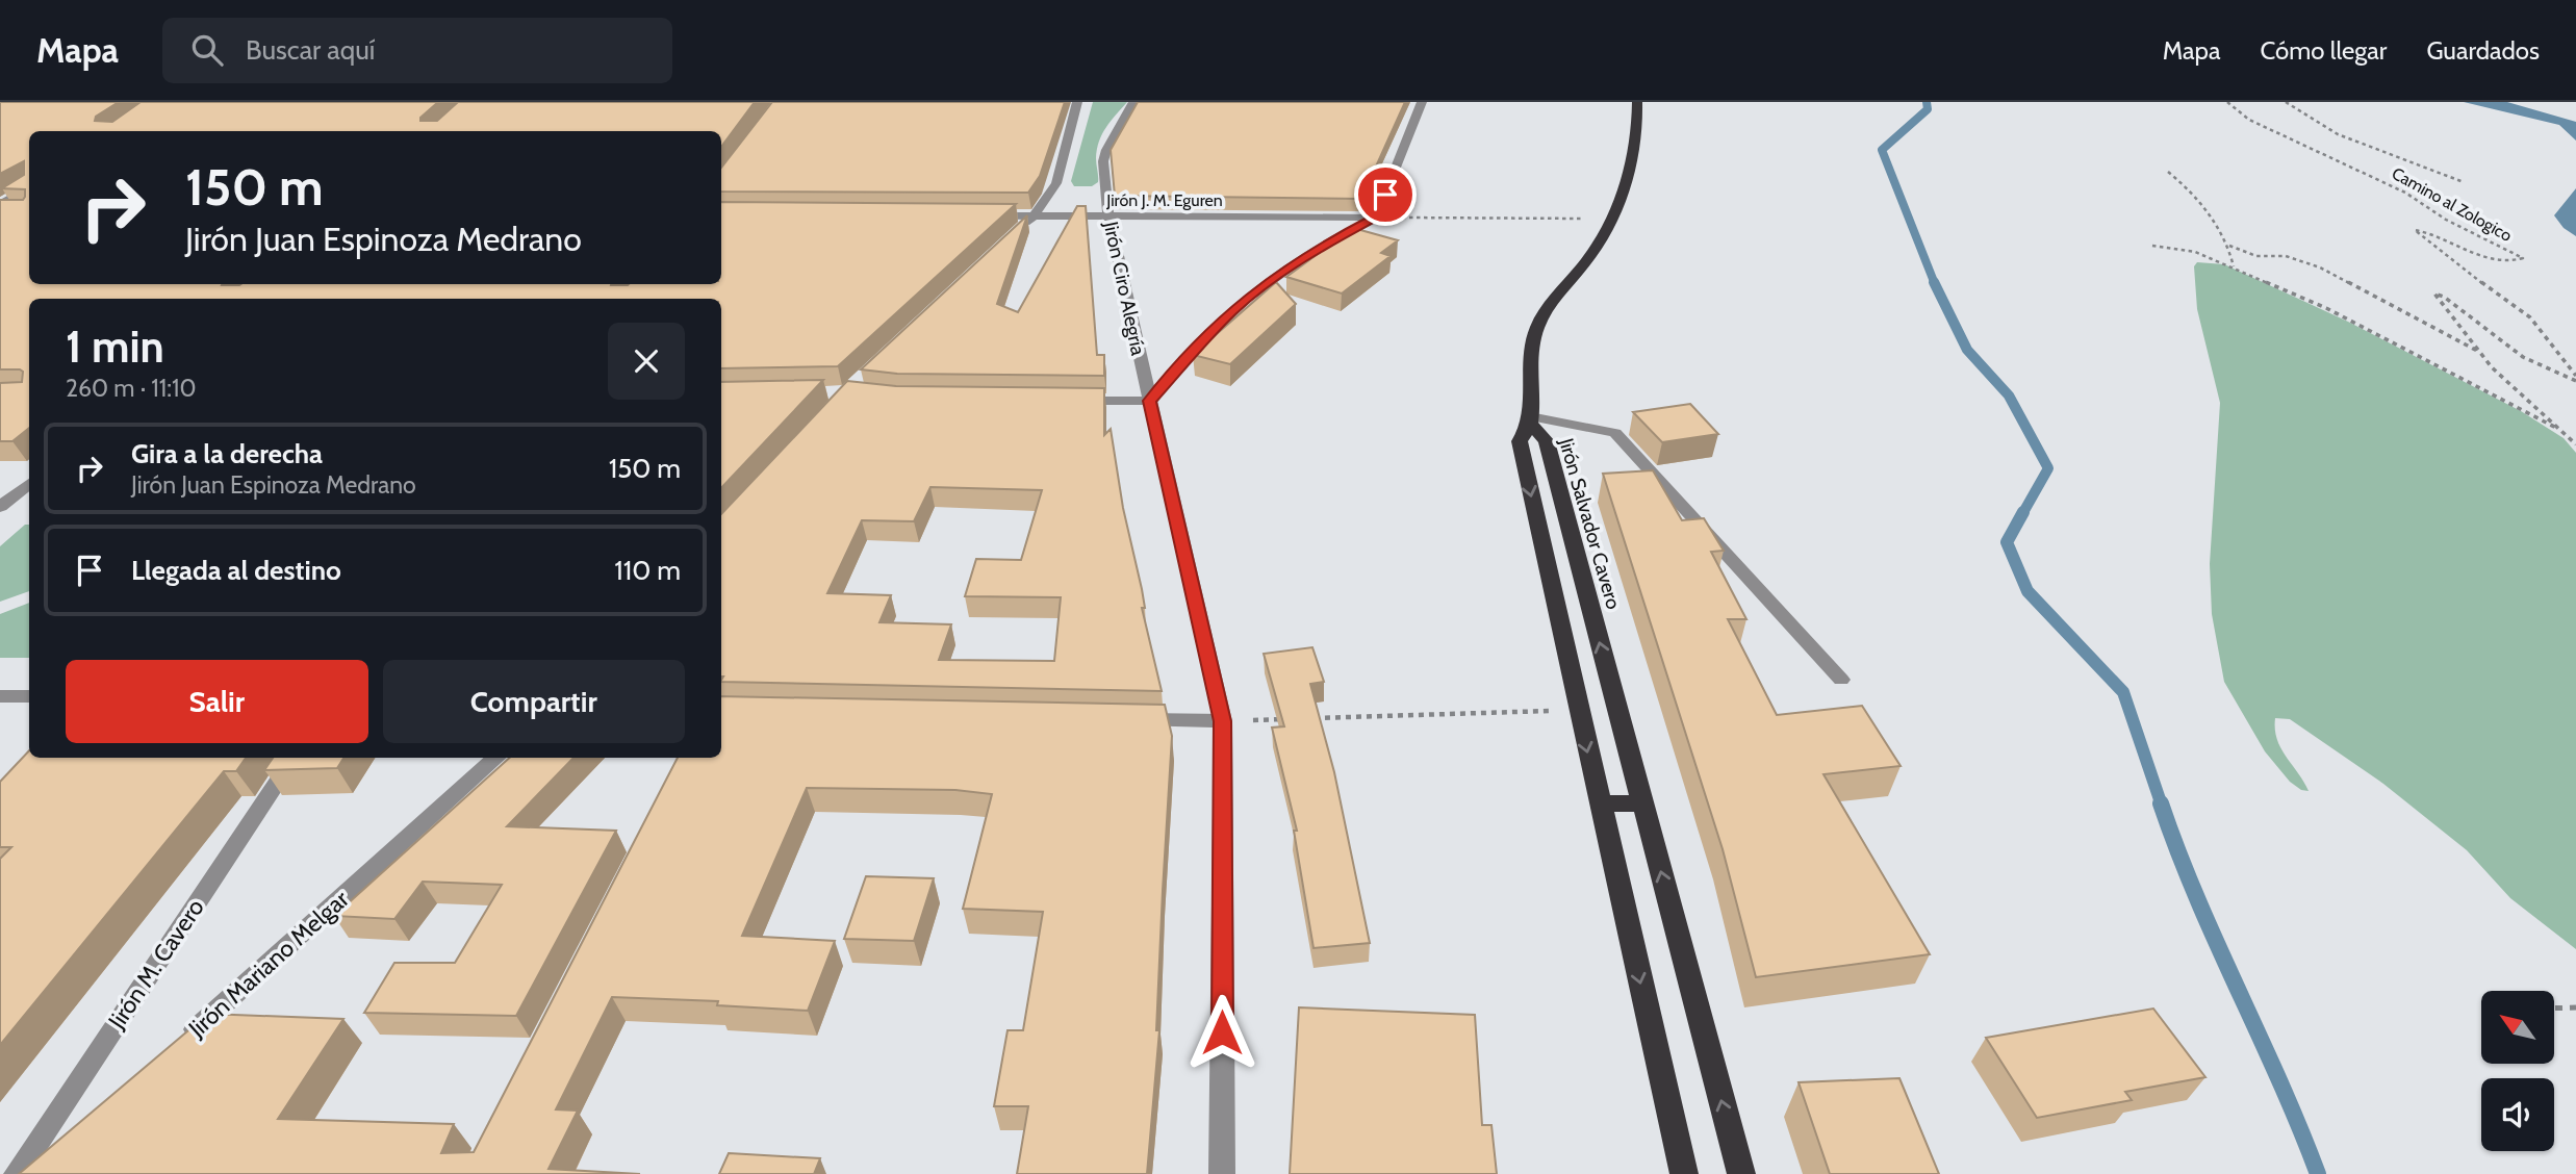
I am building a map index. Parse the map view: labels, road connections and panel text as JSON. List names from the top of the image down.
{
  "streets": {
    "highway": ["Jirón Salvador Cavero"],
    "street": [
      "Jirón J. M. Eguren",
      "Jirón Ciro Alegría",
      "Jirón M. Cavero",
      "Jirón Mariano Melgar"
    ],
    "path": ["Camino al Zologico"]
  },
  "crossings": [
    ["Jirón J. M. Eguren", "Jirón Ciro Alegría"]
  ],
  "north": "top left",
  "page": {
    "header": "Mapa",
    "search": "Buscar aquí",
    "nav": ["Mapa", "Cómo llegar", "Guardados"],
    "turn": ["150 m", "Jirón Juan Espinoza Medrano"],
    "heading": ["1 min", "260 m · 11:10"],
    "list": [
      {
        "name": "Gira a la derecha",
        "note": "Jirón Juan Espinoza Medrano",
        "value": "150 m"
      },
      {
        "name": "Llegada al destino",
        "value": "110 m"
      }
    ],
    "buttons": ["Salir", "Compartir"]
  }
}
